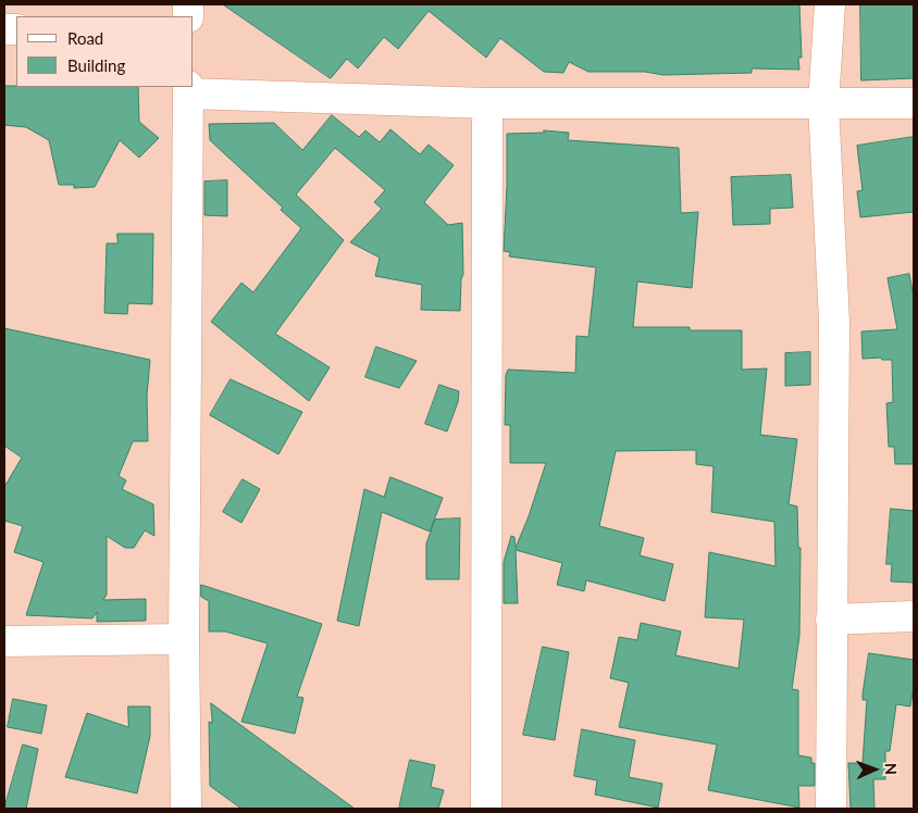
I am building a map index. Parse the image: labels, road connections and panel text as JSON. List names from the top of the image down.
{
  "legend": ["Road", "Building"],
  "north": "right"
}
